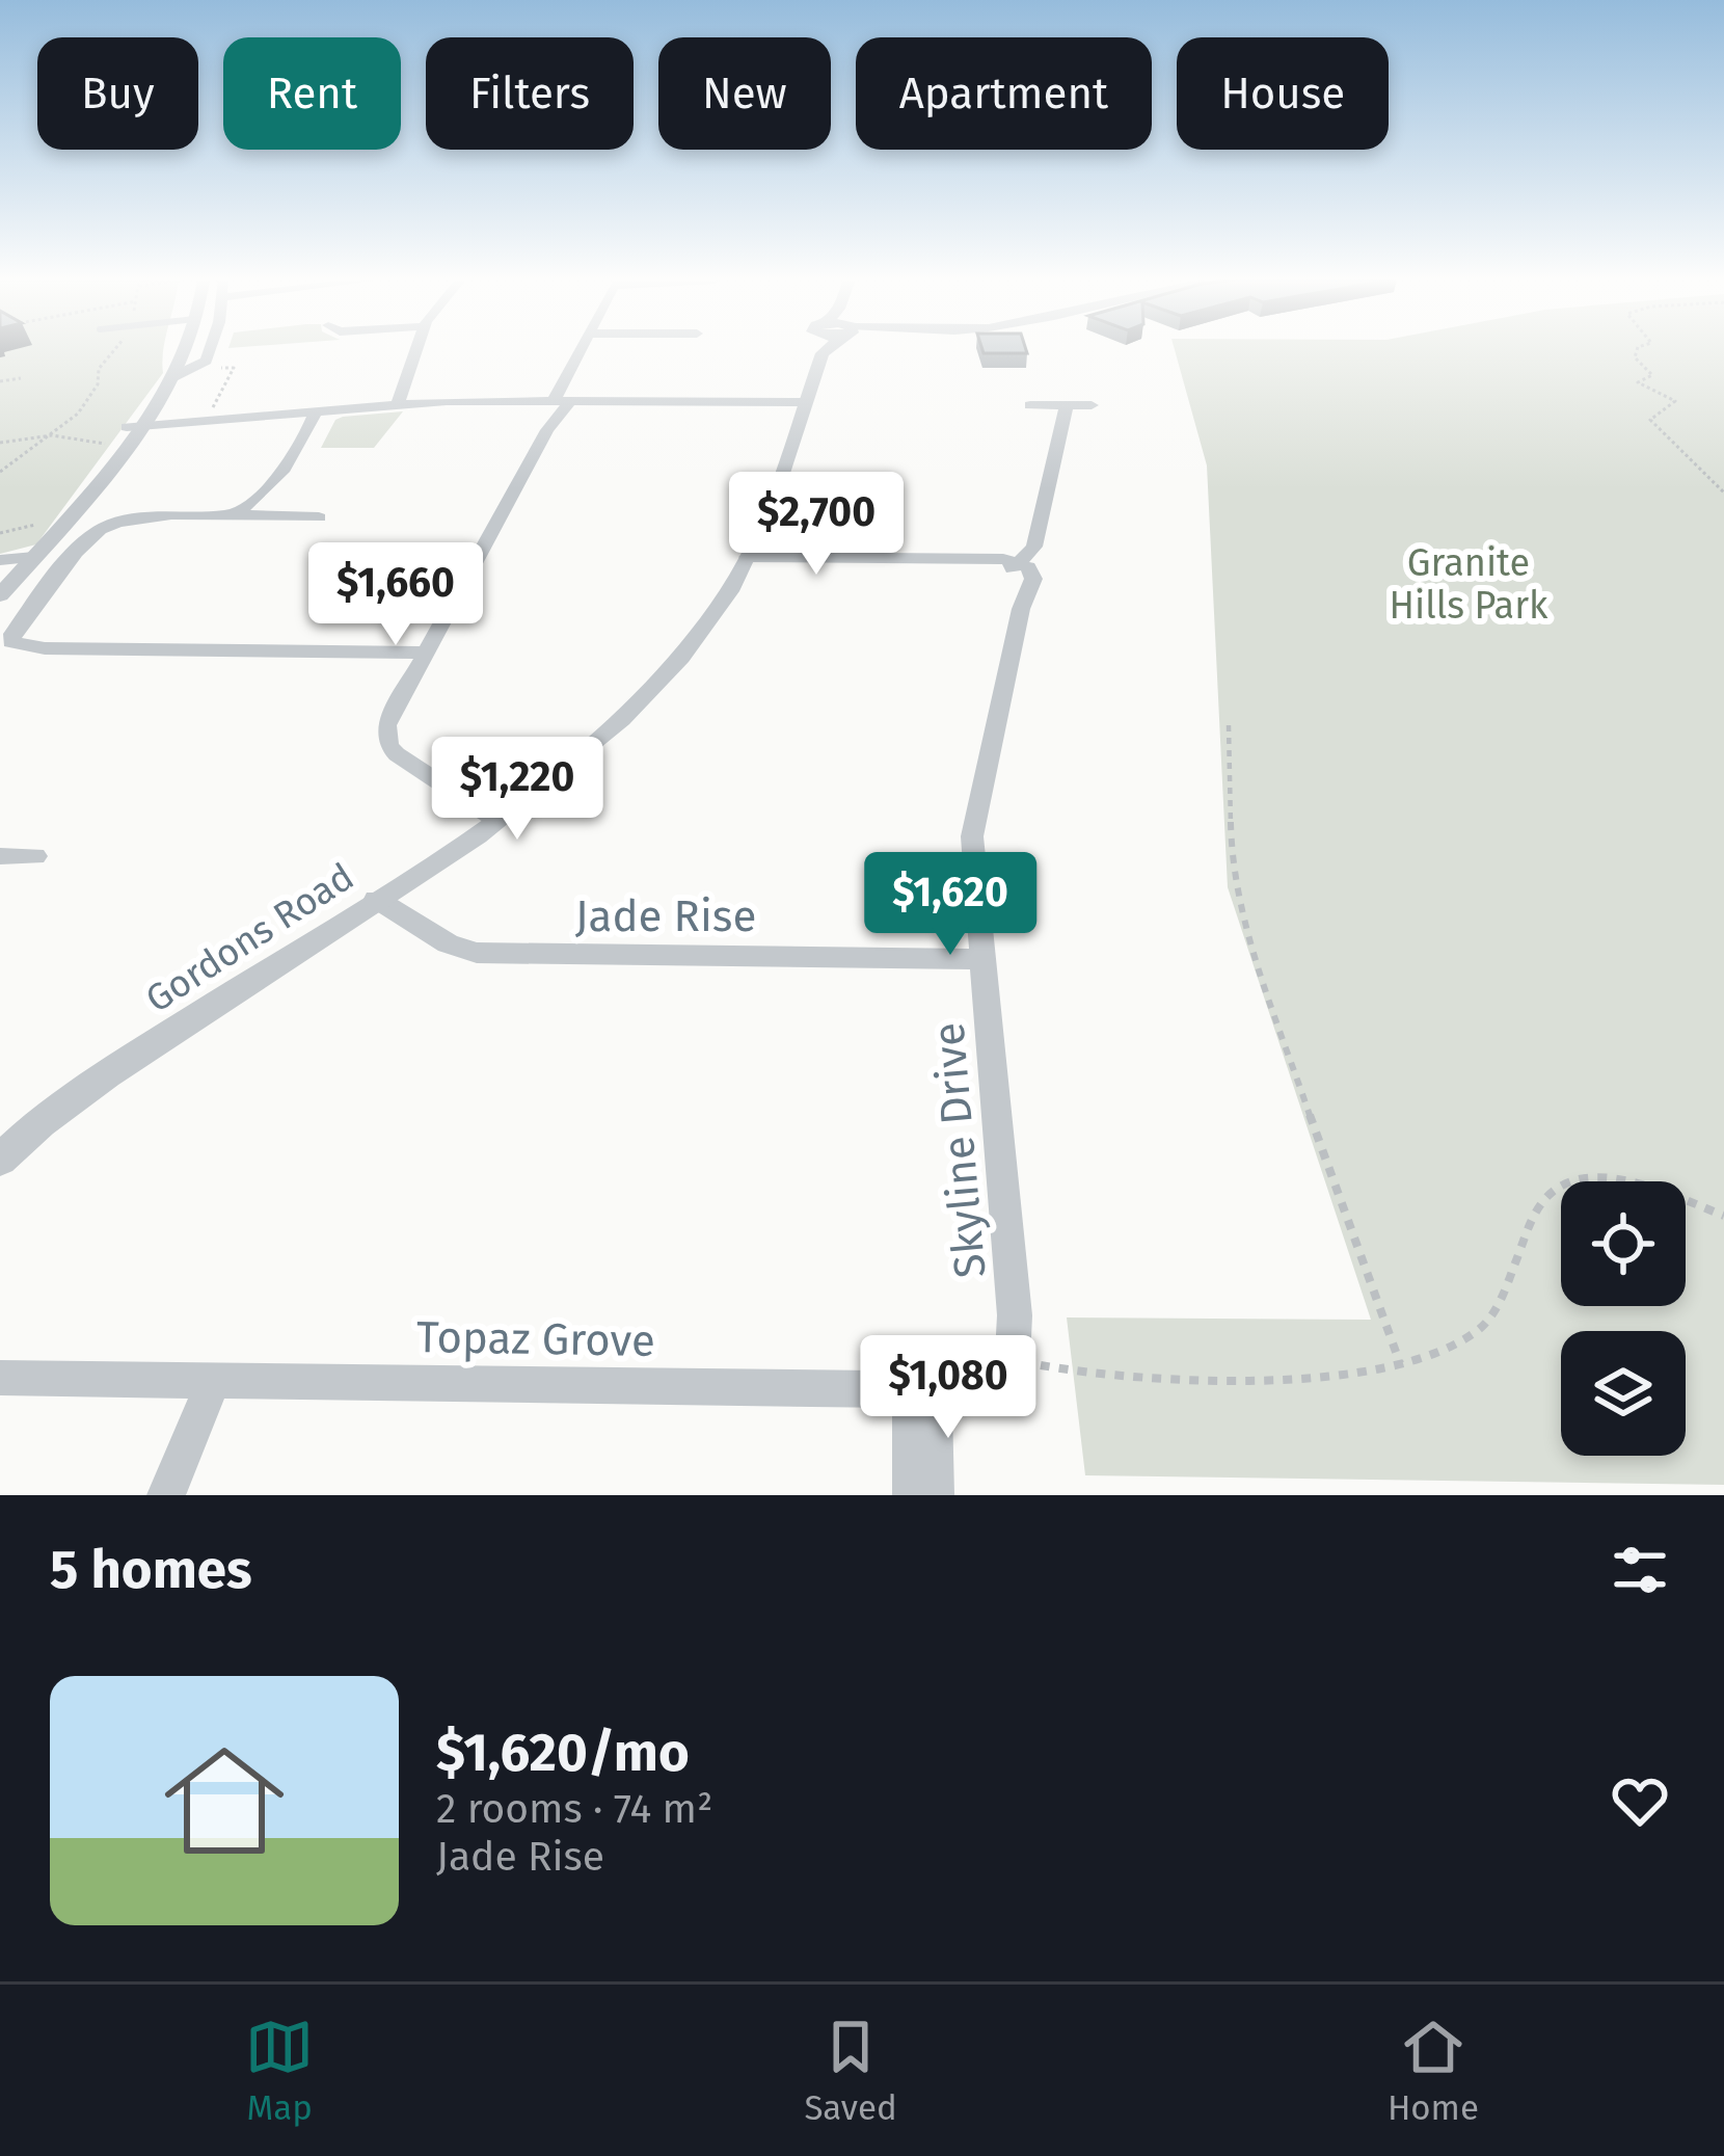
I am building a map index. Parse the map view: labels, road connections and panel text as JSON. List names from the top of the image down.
{
  "streets": {
    "street": [
      "Jade Rise",
      "Gordons Road",
      "Skyline Drive",
      "Topaz Grove"
    ]
  },
  "crossings": [
    ["Jade Rise", "Gordons Road"],
    ["Jade Rise", "Skyline Drive"],
    ["Skyline Drive", "Topaz Grove"]
  ],
  "parks": ["Granite Hills Park"],
  "page": {
    "chip": [
      "Buy",
      "Rent",
      "Filters",
      "New",
      "Apartment",
      "House"
    ],
    "price": [
      "$2,700",
      "$1,660",
      "$1,220",
      "$1,620",
      "$1,080"
    ],
    "heading": "5 homes",
    "list": [
      {
        "name": "$1,620/mo",
        "note": "2 rooms · 74 m² · Jade Rise"
      }
    ],
    "tabs": ["Map", "Saved", "Home"]
  }
}
